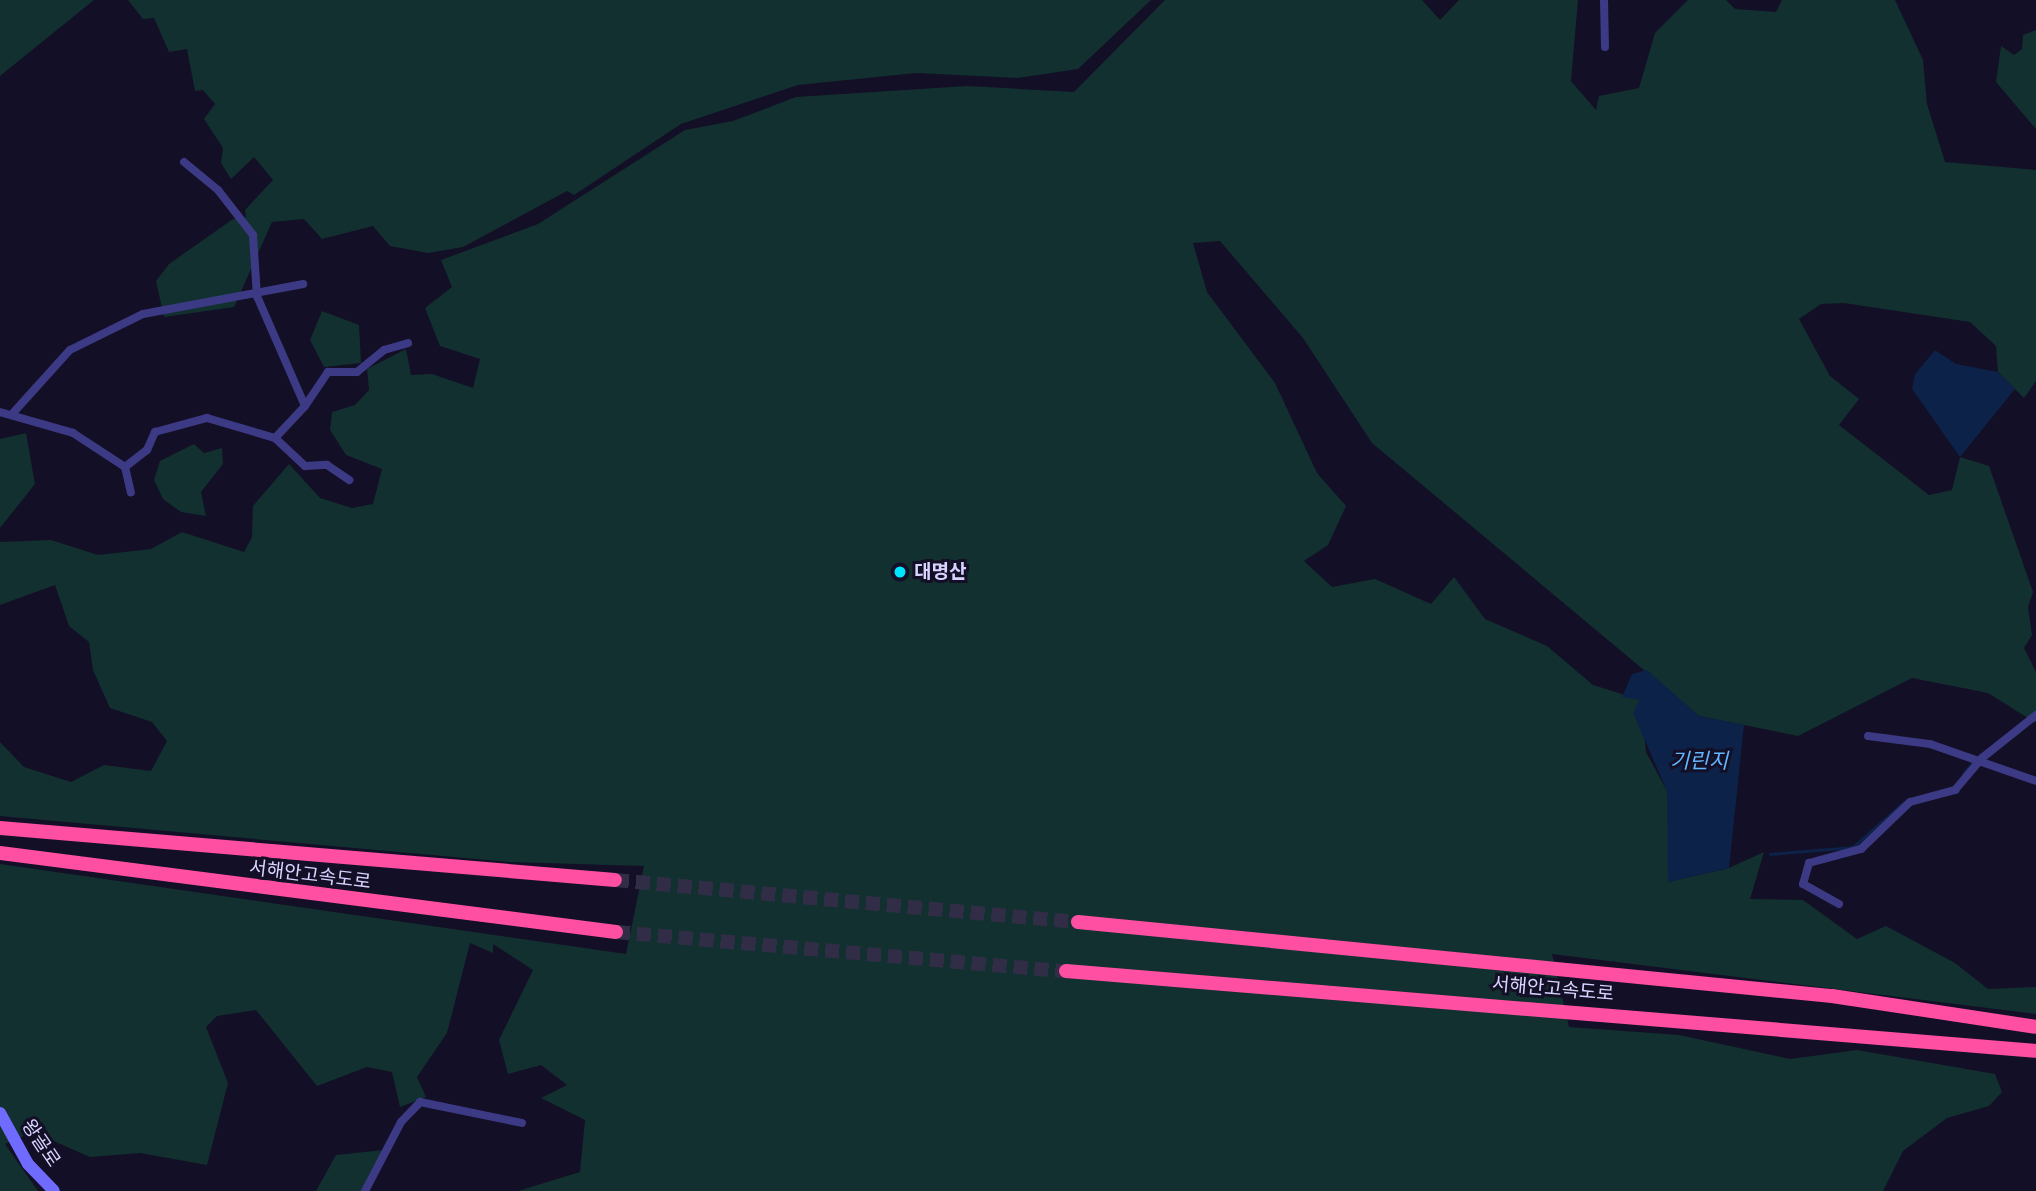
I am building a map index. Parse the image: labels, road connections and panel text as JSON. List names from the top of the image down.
{
  "streets": {
    "highway": ["서해안고속도로"],
    "main road": ["왕골로"]
  },
  "water": ["기린지"],
  "places": ["대명산"]
}
